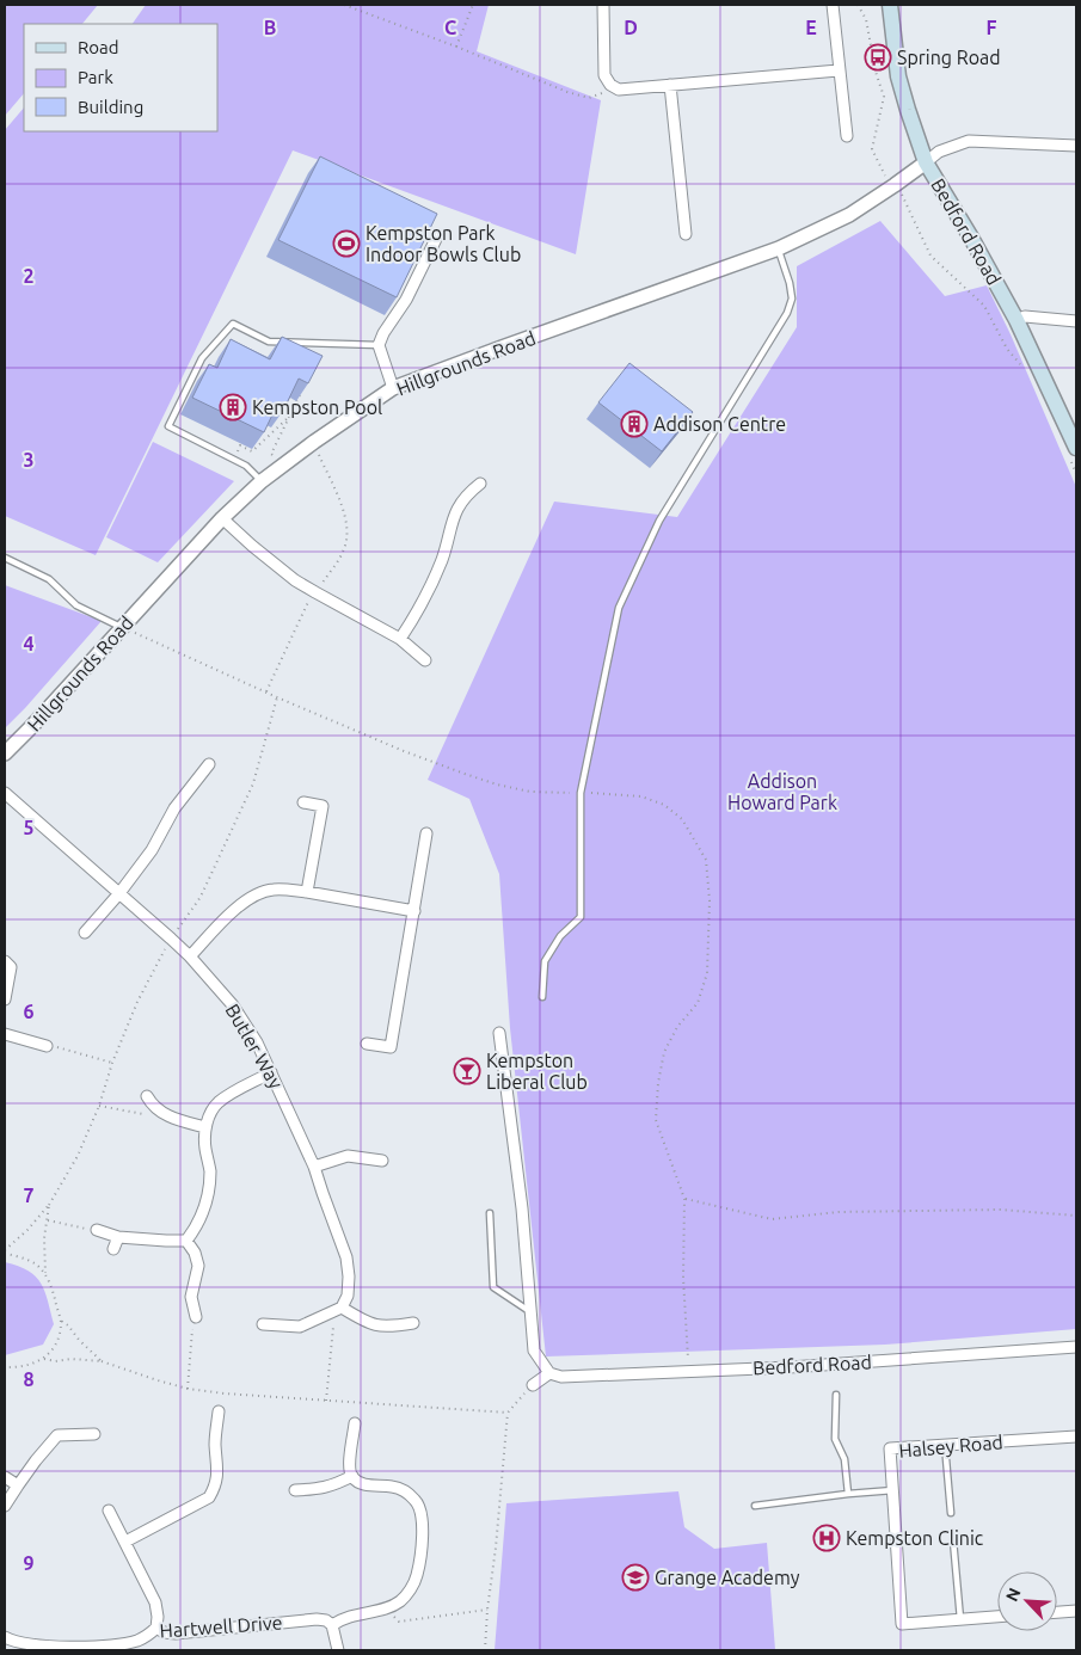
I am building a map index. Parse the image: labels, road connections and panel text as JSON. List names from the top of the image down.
{
  "streets": {
    "main road": ["Bedford Road"],
    "street": [
      "Hillgrounds Road",
      "Butler Way",
      "Halsey Road",
      "Hartwell Drive"
    ]
  },
  "crossings": [
    ["Bedford Road", "Hillgrounds Road"]
  ],
  "parks": ["Addison Howard Park"],
  "places": {
    "bus stop": ["Spring Road"],
    "sports": ["Kempston Park Indoor Bowls Club"],
    "building": ["Kempston Pool", "Addison Centre"],
    "bar": ["Kempston Liberal Club"],
    "hospital": ["Kempston Clinic"],
    "school or university": ["Grange Academy"]
  },
  "legend": ["Road", "Park", "Building"],
  "north": "top left",
  "grid": {
    "columns": [
      "B",
      "C",
      "D",
      "E",
      "F"
    ],
    "rows": [
      "2",
      "3",
      "4",
      "5",
      "6",
      "7",
      "8",
      "9"
    ]
  }
}
